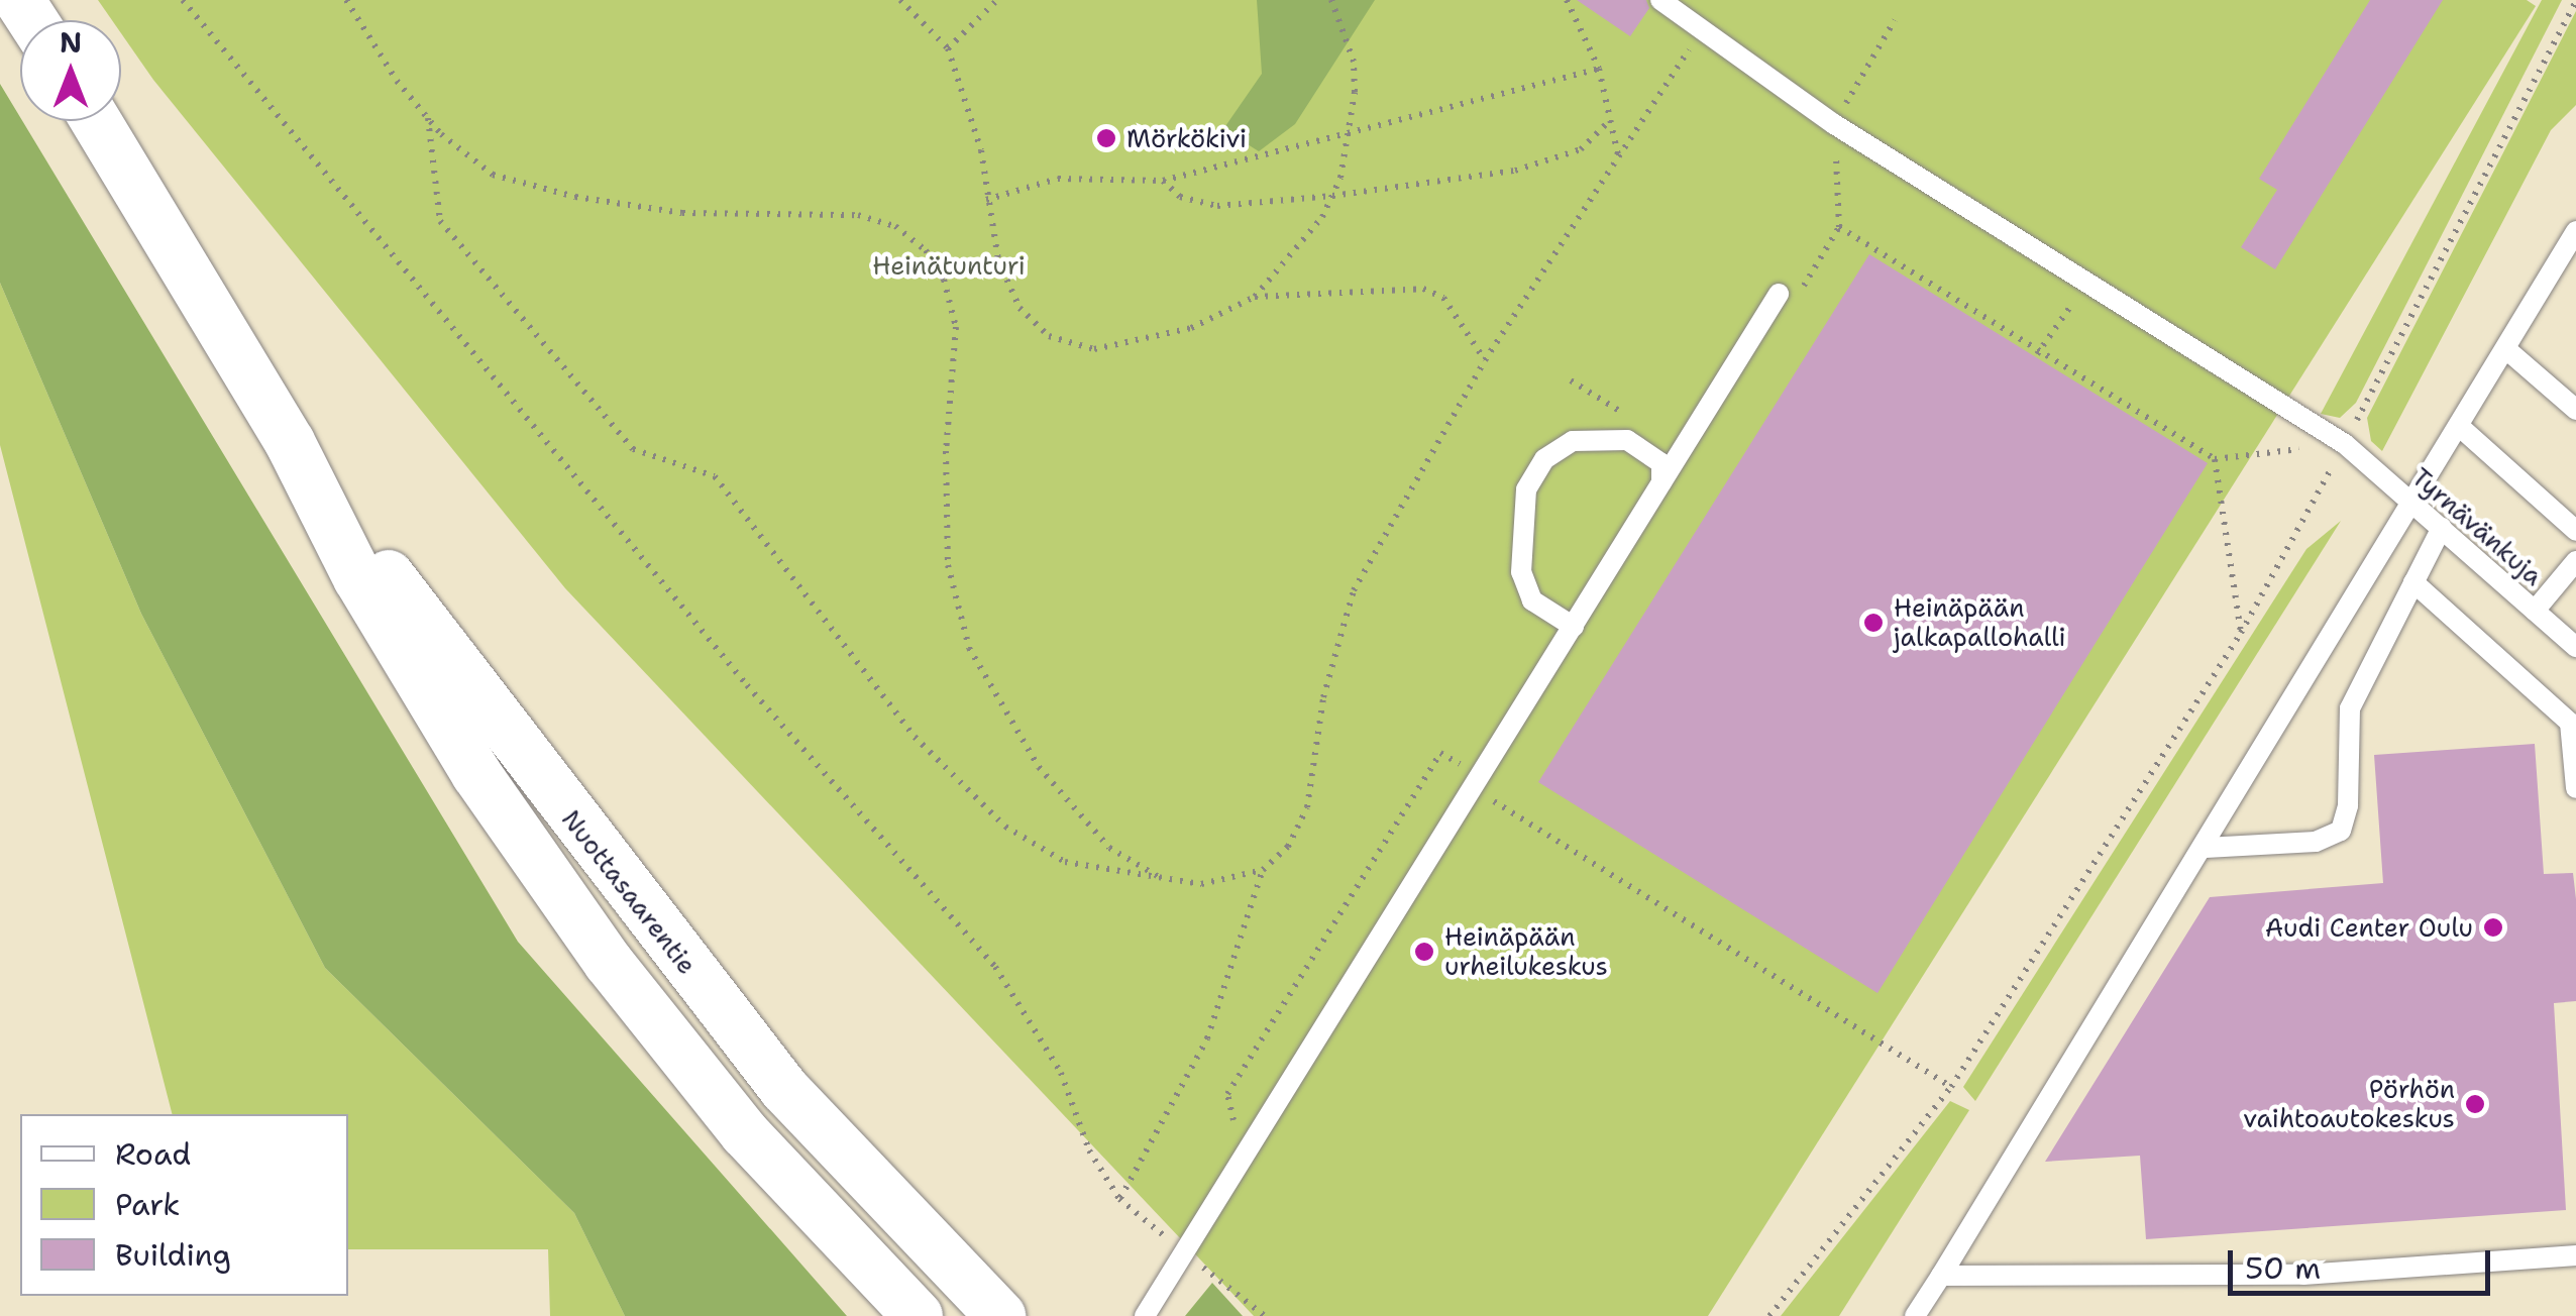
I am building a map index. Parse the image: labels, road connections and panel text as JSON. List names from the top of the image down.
{
  "streets": {
    "street": ["Nuottasaarentie"],
    "lane": ["Tyrnävänkuja"]
  },
  "parks": ["Heinätunturi"],
  "places": [
    "Mörkökivi",
    "Heinäpään jalkapallohalli",
    "Audi Center Oulu",
    "Heinäpään urheilukeskus",
    "Pörhön vaihtoautokeskus"
  ],
  "legend": ["Road", "Park", "Building"],
  "scale_bar": "50 m",
  "north": "top"
}
